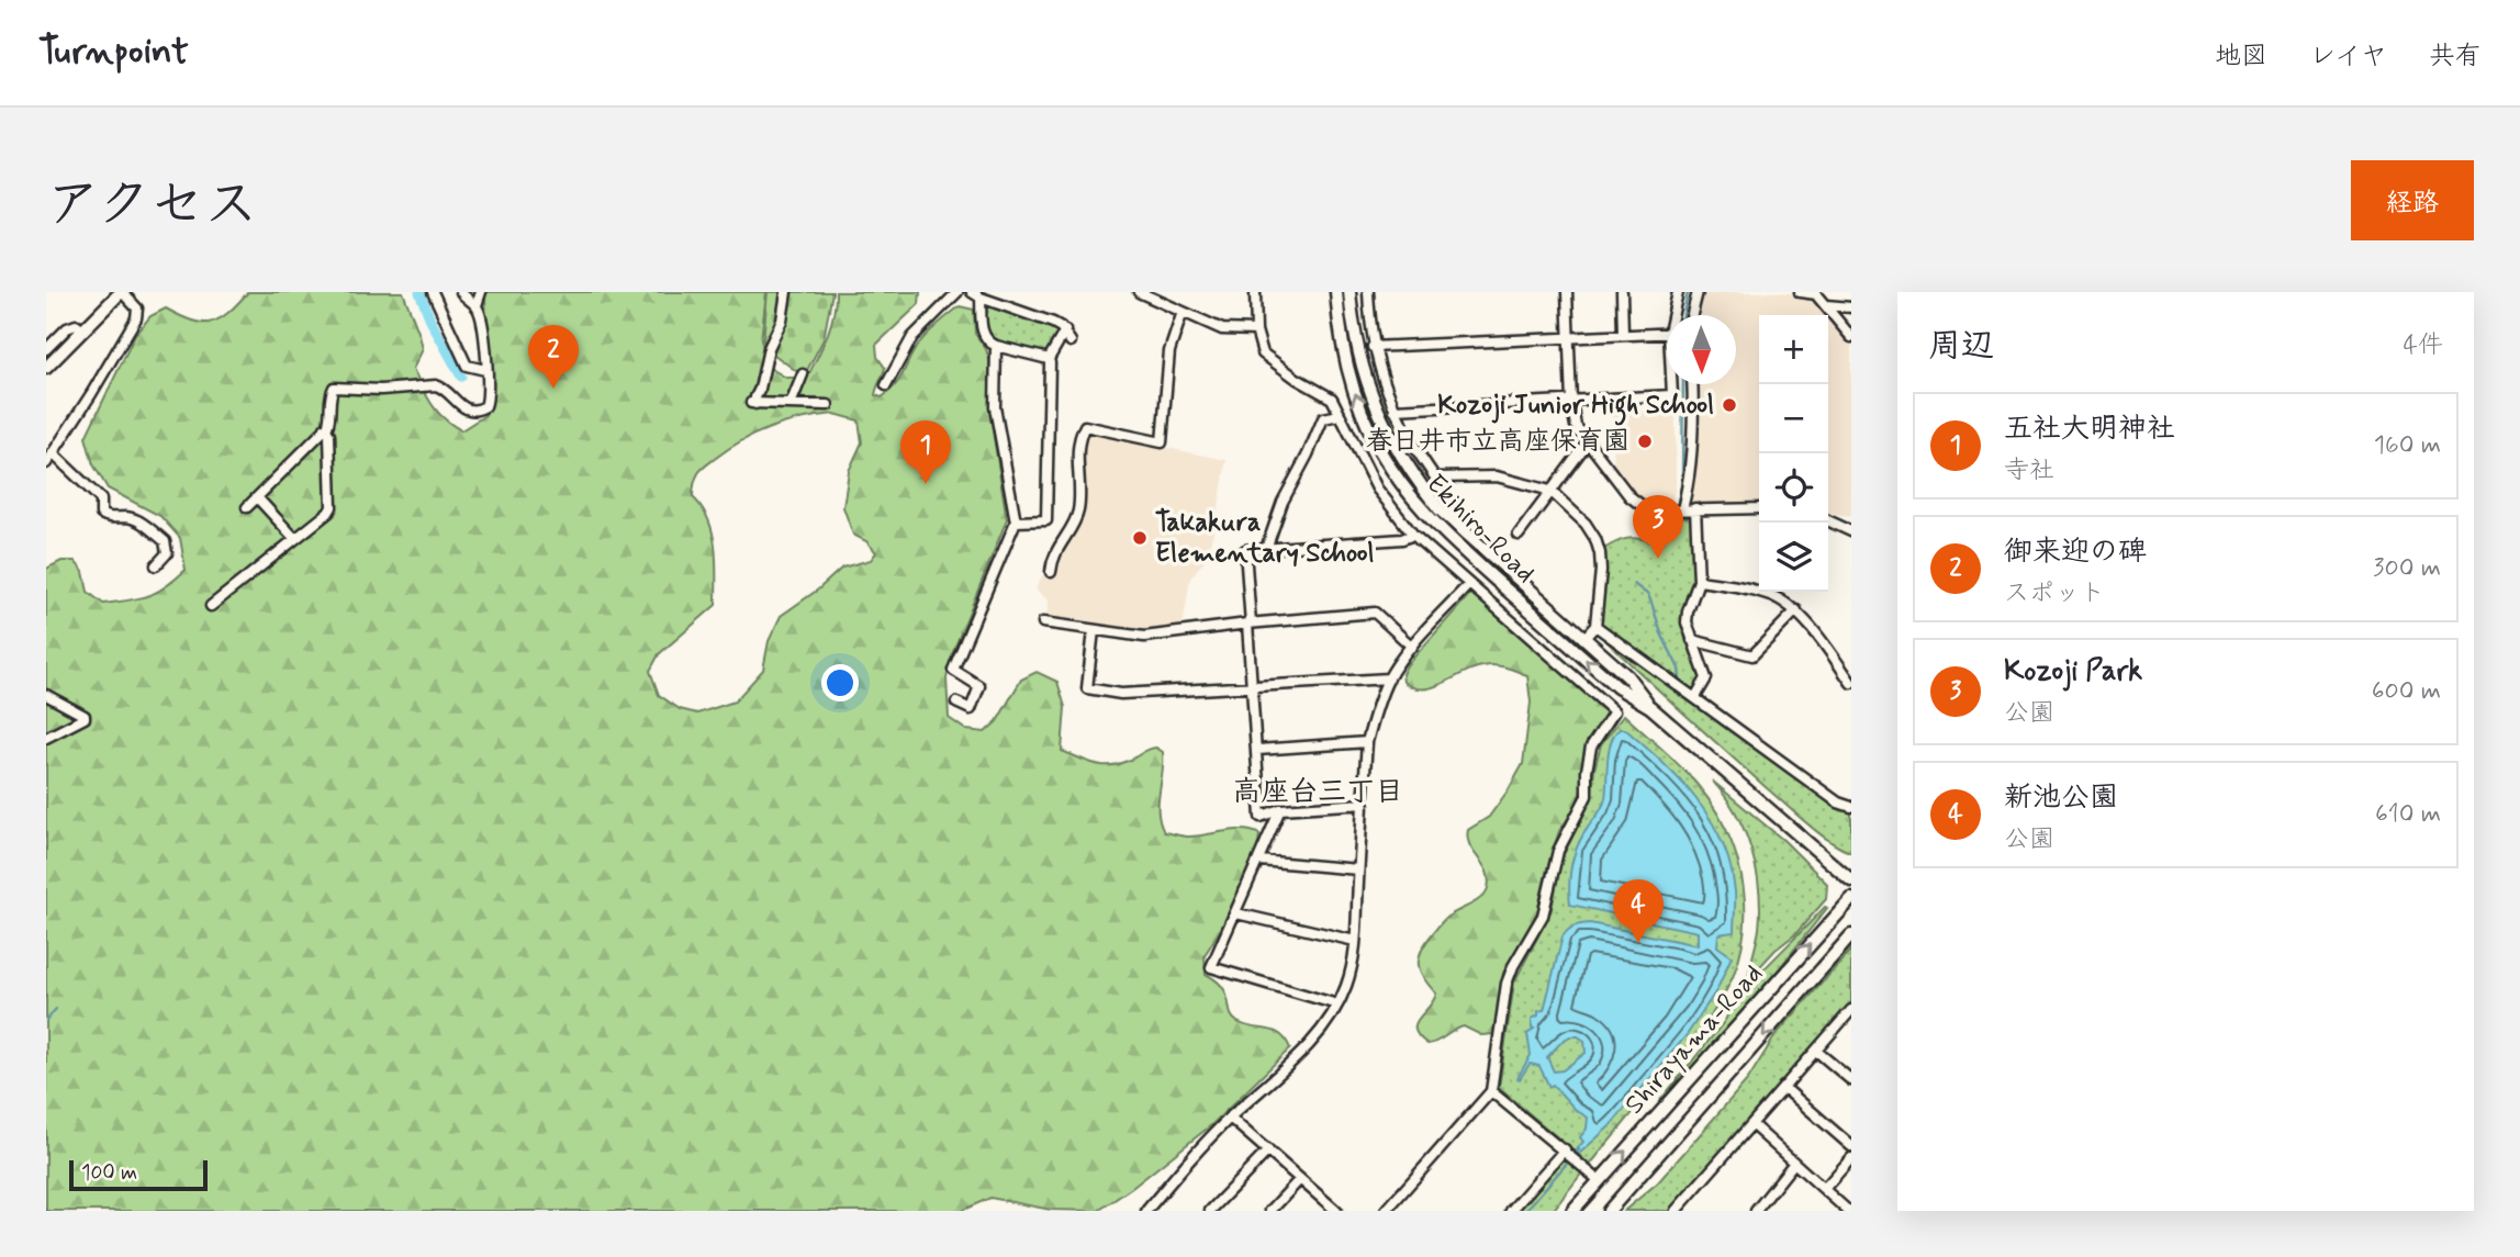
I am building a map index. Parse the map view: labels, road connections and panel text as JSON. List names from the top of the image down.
{
  "streets": {
    "street": ["Ekihiro-Road", "Shirayama-Road"]
  },
  "districts": ["高座台三丁目"],
  "places": ["Kozoji Junior High School", "春日井市立高座保育園", "Takakura Elementary School"],
  "scale_bar": "100 m",
  "north": "bottom",
  "page": {
    "header": "Turnpoint",
    "nav": ["地図", "レイヤ", "共有"],
    "title": "アクセス",
    "buttons": "経路",
    "heading": ["周辺", "4件"],
    "map_buttons": ["+", "−"],
    "pins": [
      "2",
      "1",
      "3",
      "4"
    ],
    "list": [
      {
        "mark": "1",
        "name": "五社大明神社",
        "note": "寺社",
        "value": "160 m"
      },
      {
        "mark": "2",
        "name": "御来迎の碑",
        "note": "スポット",
        "value": "300 m"
      },
      {
        "mark": "3",
        "name": "Kozoji Park",
        "note": "公園",
        "value": "600 m"
      },
      {
        "mark": "4",
        "name": "新池公園",
        "note": "公園",
        "value": "610 m"
      }
    ],
    "scale": "100 m"
  }
}
